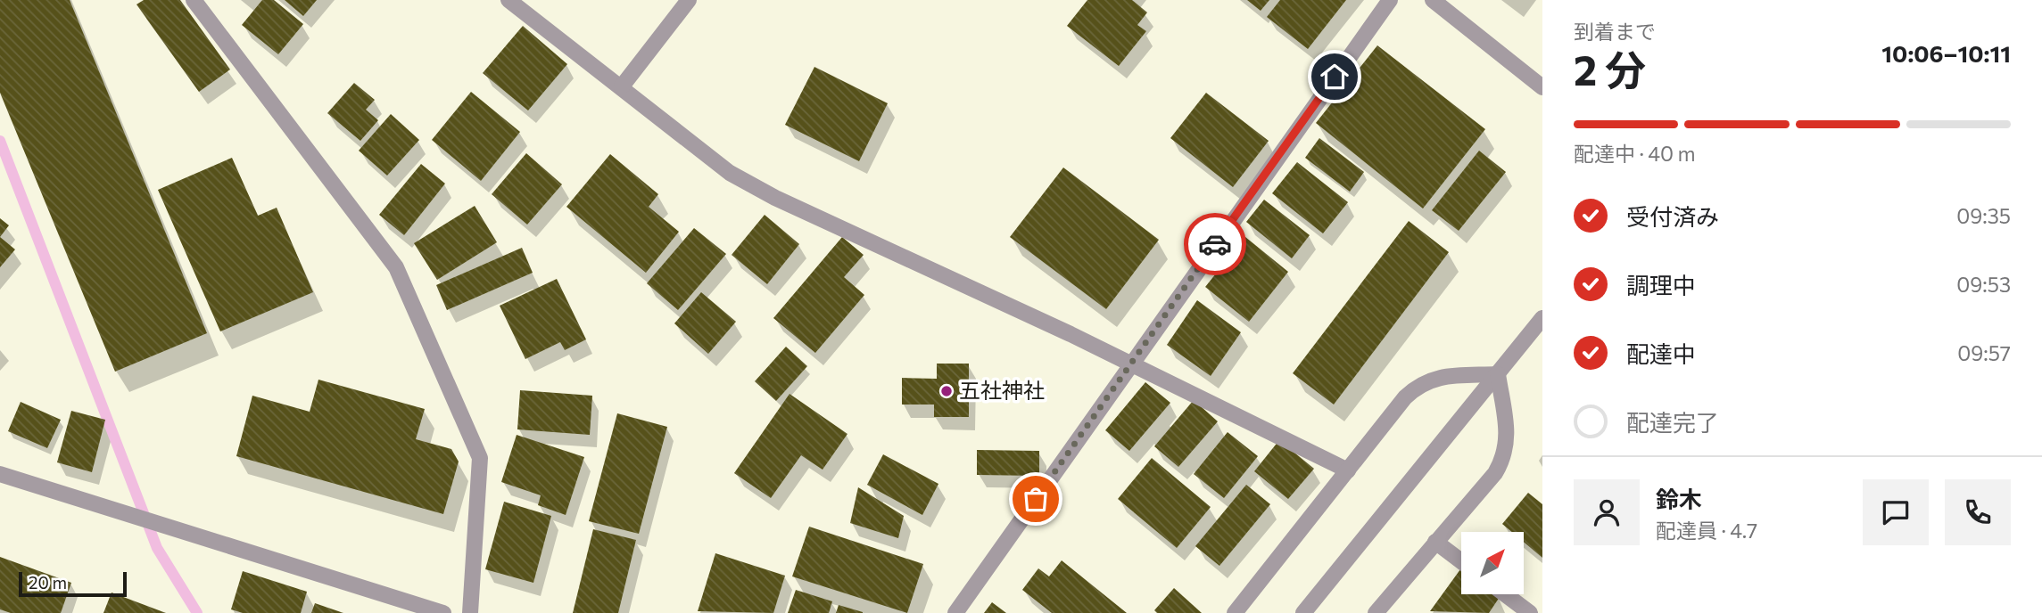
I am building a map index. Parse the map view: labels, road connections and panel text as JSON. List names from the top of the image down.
{
  "places": ["五社神社"],
  "scale_bar": "20 m",
  "north": "top right",
  "page": {
    "heading": ["2 分", "到着まで", "10:06–10:11"],
    "panel": ["鈴木", "配達員 · 4.7"],
    "bar": "配達中 · 40 m",
    "list": [
      ["受付済み", "09:35"],
      ["調理中", "09:53"],
      ["配達中", "09:57"],
      "配達完了"
    ],
    "scale": "20 m"
  }
}
